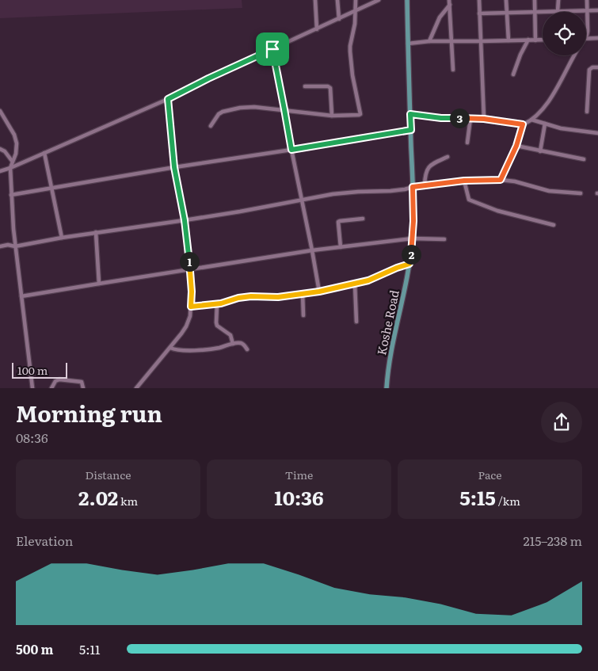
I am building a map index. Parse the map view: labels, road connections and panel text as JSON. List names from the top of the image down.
{
  "streets": {
    "main road": ["Koshe Road"]
  },
  "scale_bar": "100 m",
  "page": {
    "pins": ["3", "2", "1"],
    "scale": "100 m",
    "heading": ["Morning run", "08:36"],
    "stats": [
      ["Distance", "2.02 km"],
      ["Time", "10:36"],
      ["Pace", "5:15 /km"]
    ],
    "chart": ["Elevation", "215–238 m"],
    "list": [
      {
        "name": "500 m",
        "note": "5:11"
      }
    ]
  }
}
